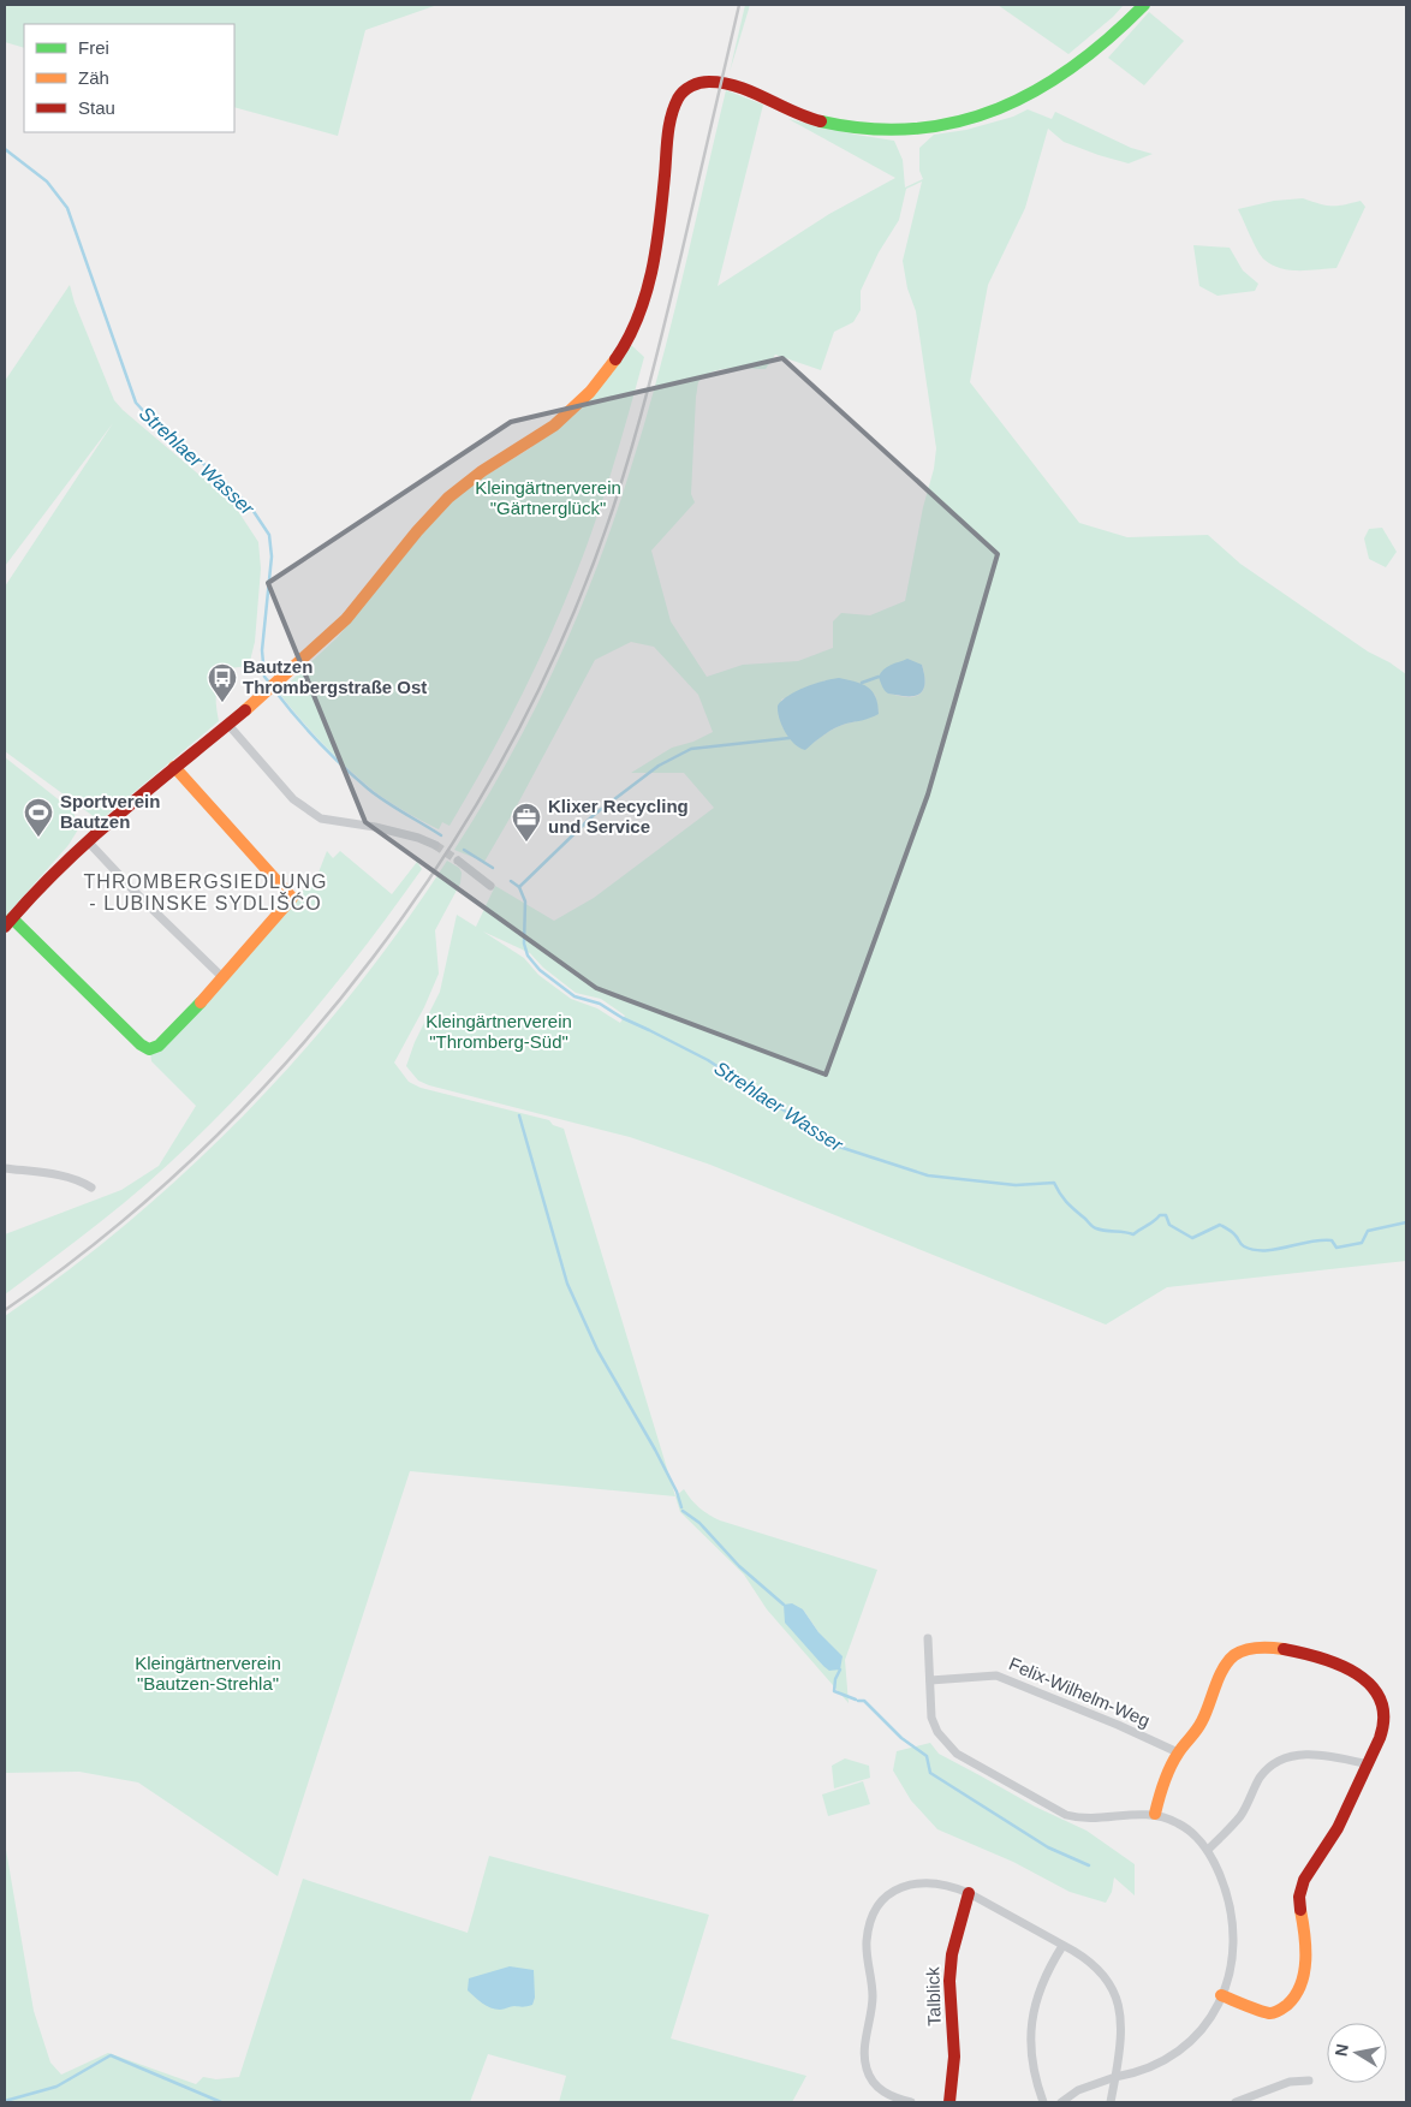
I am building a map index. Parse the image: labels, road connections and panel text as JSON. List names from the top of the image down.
{
  "streets": {
    "street": ["Felix-Wilhelm-Weg", "Talblick"]
  },
  "districts": ["THROMBERGSIEDLUNG - LUBINSKE SYDLIŠĆO"],
  "water": ["Strehlaer Wasser"],
  "parks": ["Kleingärtnerverein \"Gärtnerglück\"", "Kleingärtnerverein \"Thromberg-Süd\"", "Kleingärtnerverein \"Bautzen-Strehla\""],
  "places": {
    "bus stop": ["Bautzen Thrombergstraße Ost"],
    "sports": ["Sportverein Bautzen"],
    "office": ["Klixer Recycling und Service"]
  },
  "legend": ["Frei", "Zäh", "Stau"],
  "north": "left"
}
